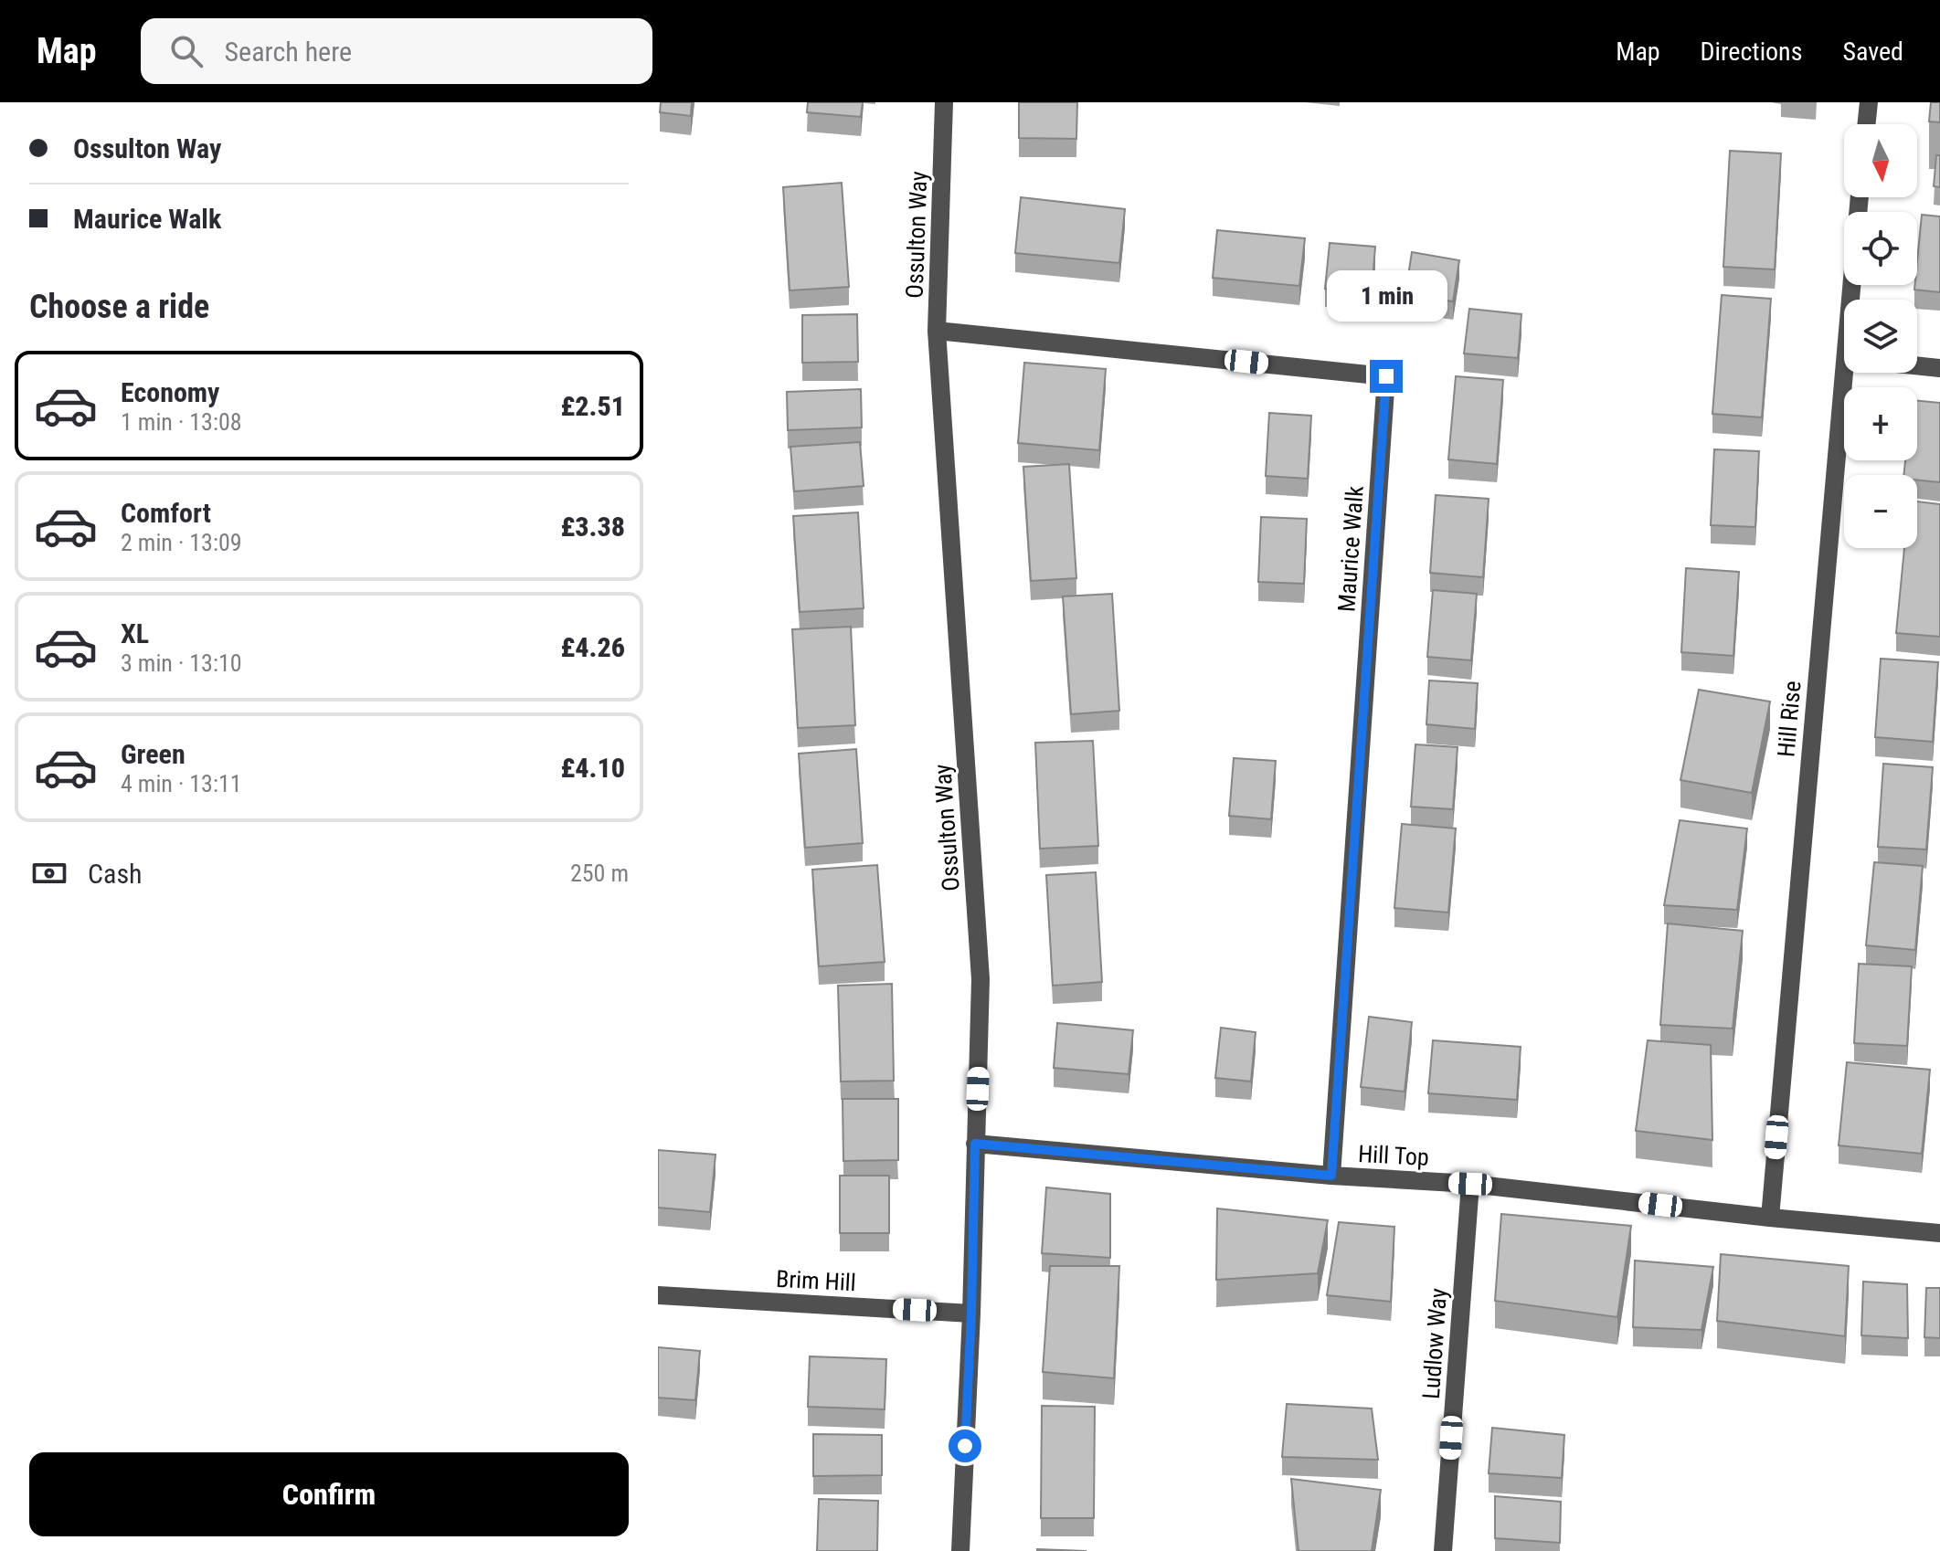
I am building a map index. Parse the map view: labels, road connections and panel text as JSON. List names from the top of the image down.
{
  "streets": {
    "street": [
      "Ossulton Way",
      "Maurice Walk",
      "Hill Rise",
      "Hill Top",
      "Brim Hill",
      "Ludlow Way"
    ]
  },
  "crossings": [
    ["Ossulton Way", "Maurice Walk"],
    ["Ossulton Way", "Hill Top"],
    ["Ossulton Way", "Brim Hill"],
    ["Maurice Walk", "Hill Top"],
    ["Hill Rise", "Hill Top"],
    ["Hill Top", "Ludlow Way"]
  ],
  "north": "bottom",
  "page": {
    "header": "Map",
    "search": "Search here",
    "nav": ["Map", "Directions", "Saved"],
    "banner": ["Ossulton Way", "Maurice Walk"],
    "map_buttons": ["+", "−"],
    "heading": "Choose a ride",
    "bubble": "1 min",
    "list": [
      {
        "name": "Economy",
        "note": "1 min · 13:08",
        "value": "£2.51"
      },
      {
        "name": "Comfort",
        "note": "2 min · 13:09",
        "value": "£3.38"
      },
      {
        "name": "XL",
        "note": "3 min · 13:10",
        "value": "£4.26"
      },
      {
        "name": "Green",
        "note": "4 min · 13:11",
        "value": "£4.10"
      }
    ],
    "pay": ["Cash", "250 m"],
    "buttons": "Confirm"
  }
}
